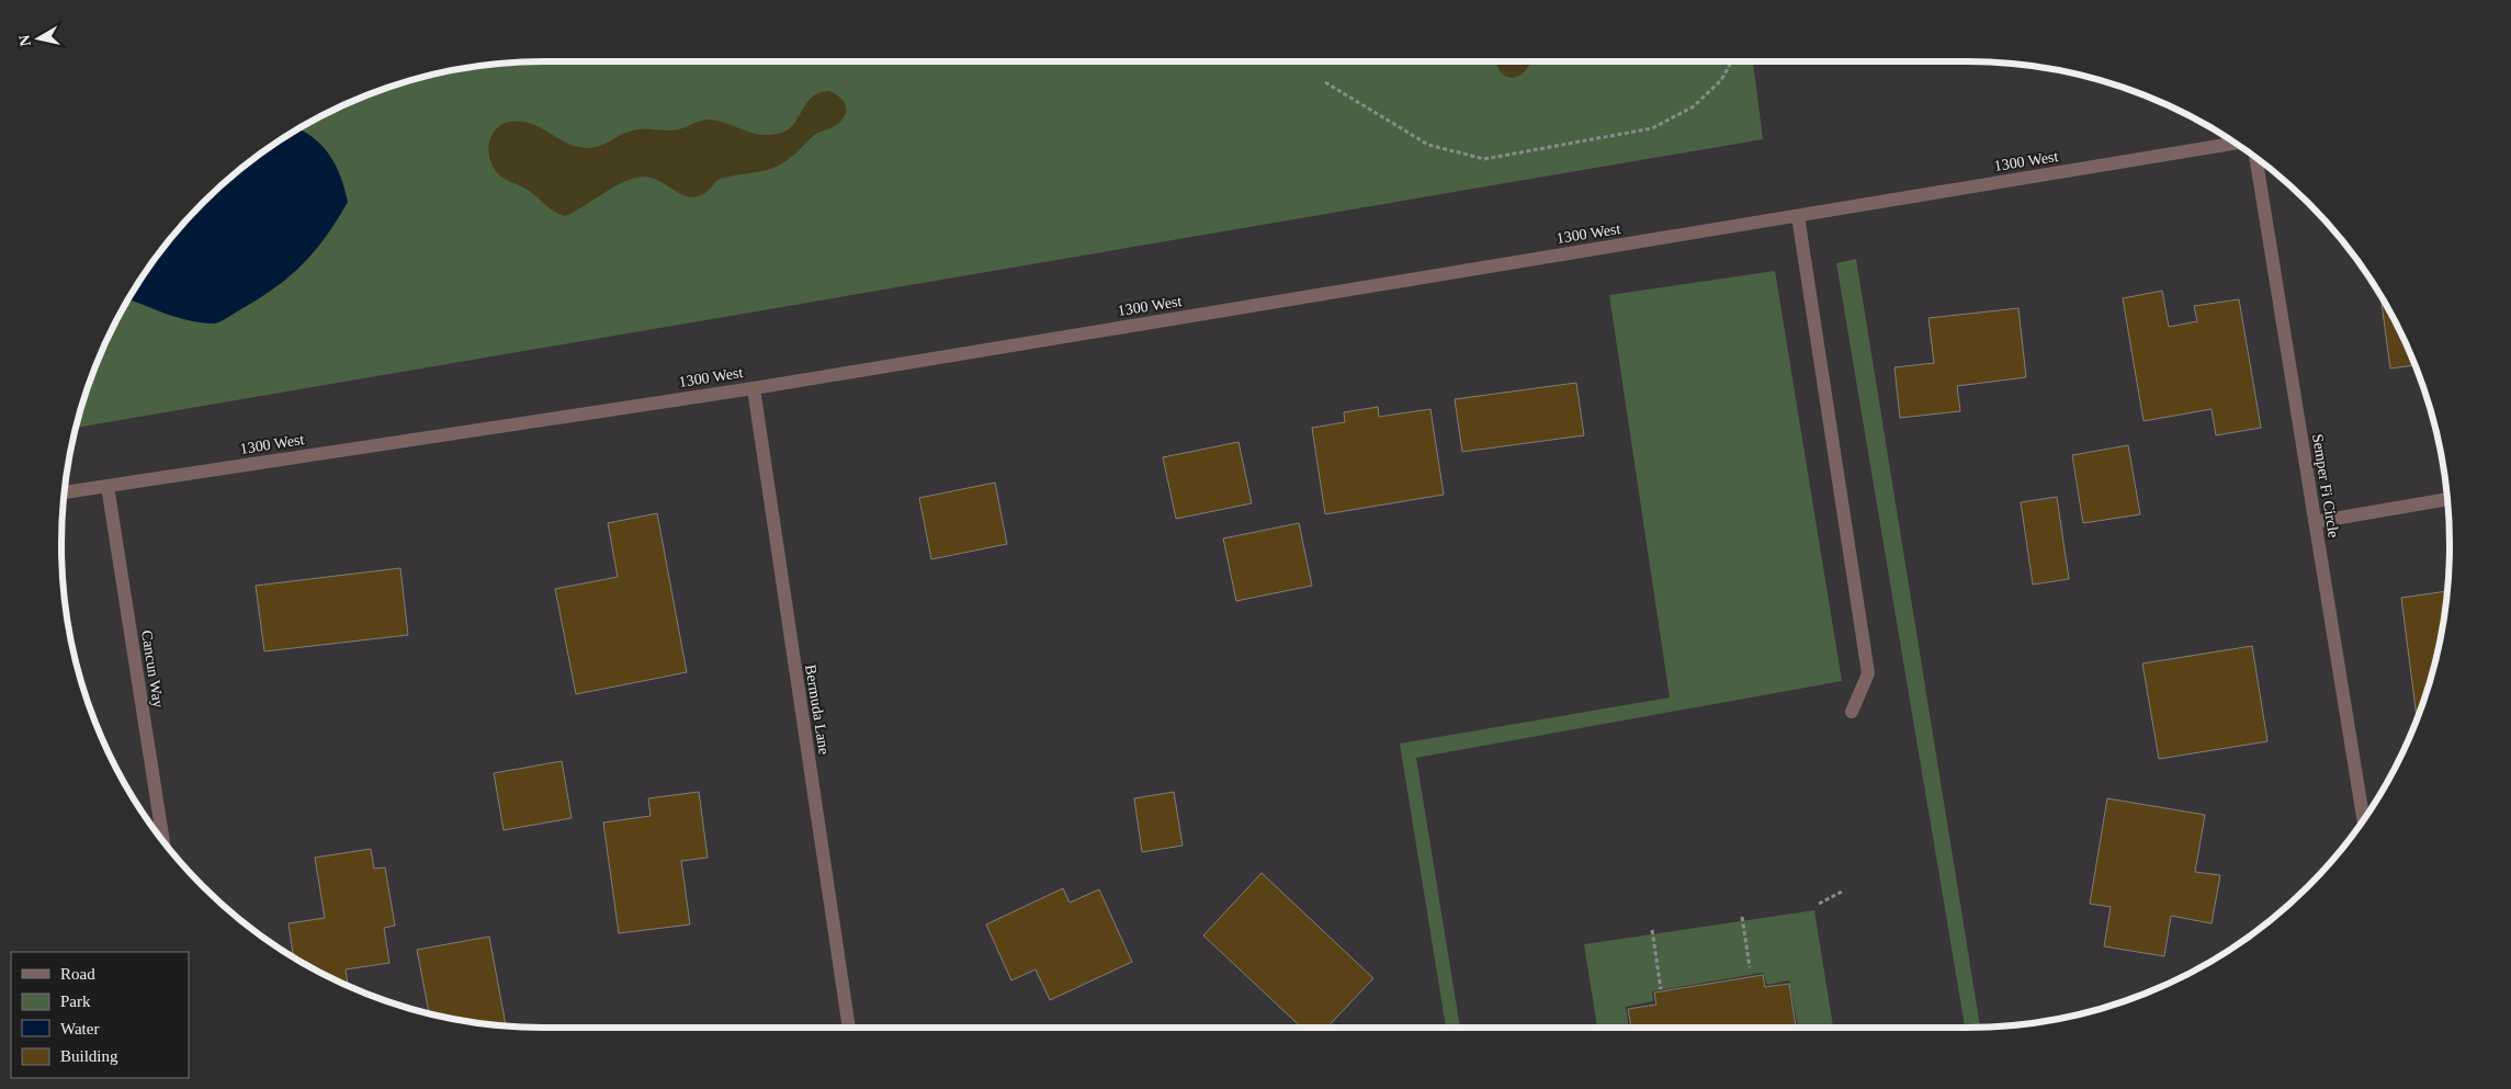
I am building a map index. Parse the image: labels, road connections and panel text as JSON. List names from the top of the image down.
{
  "streets": {
    "street": [
      "1300 West",
      "Semper Fi Circle",
      "Cancun Way",
      "Bermuda Lane"
    ]
  },
  "crossings": [
    ["1300 West", "Cancun Way"],
    ["1300 West", "Bermuda Lane"]
  ],
  "legend": [
    "Road",
    "Park",
    "Water",
    "Building"
  ],
  "north": "left"
}
